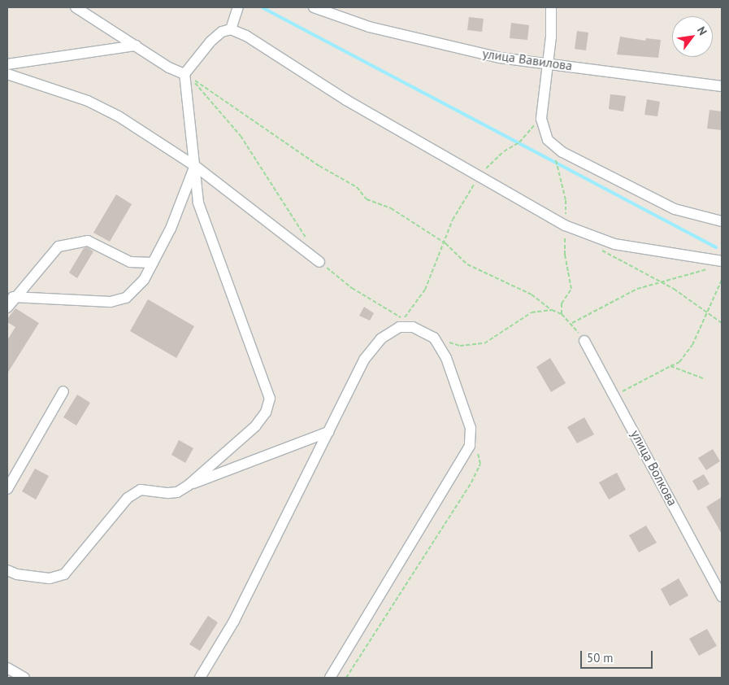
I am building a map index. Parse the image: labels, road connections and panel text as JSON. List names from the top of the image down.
{
  "streets": {
    "street": ["улица Вавилова", "улица Волкова"]
  },
  "scale_bar": "50 m",
  "north": "top right"
}
